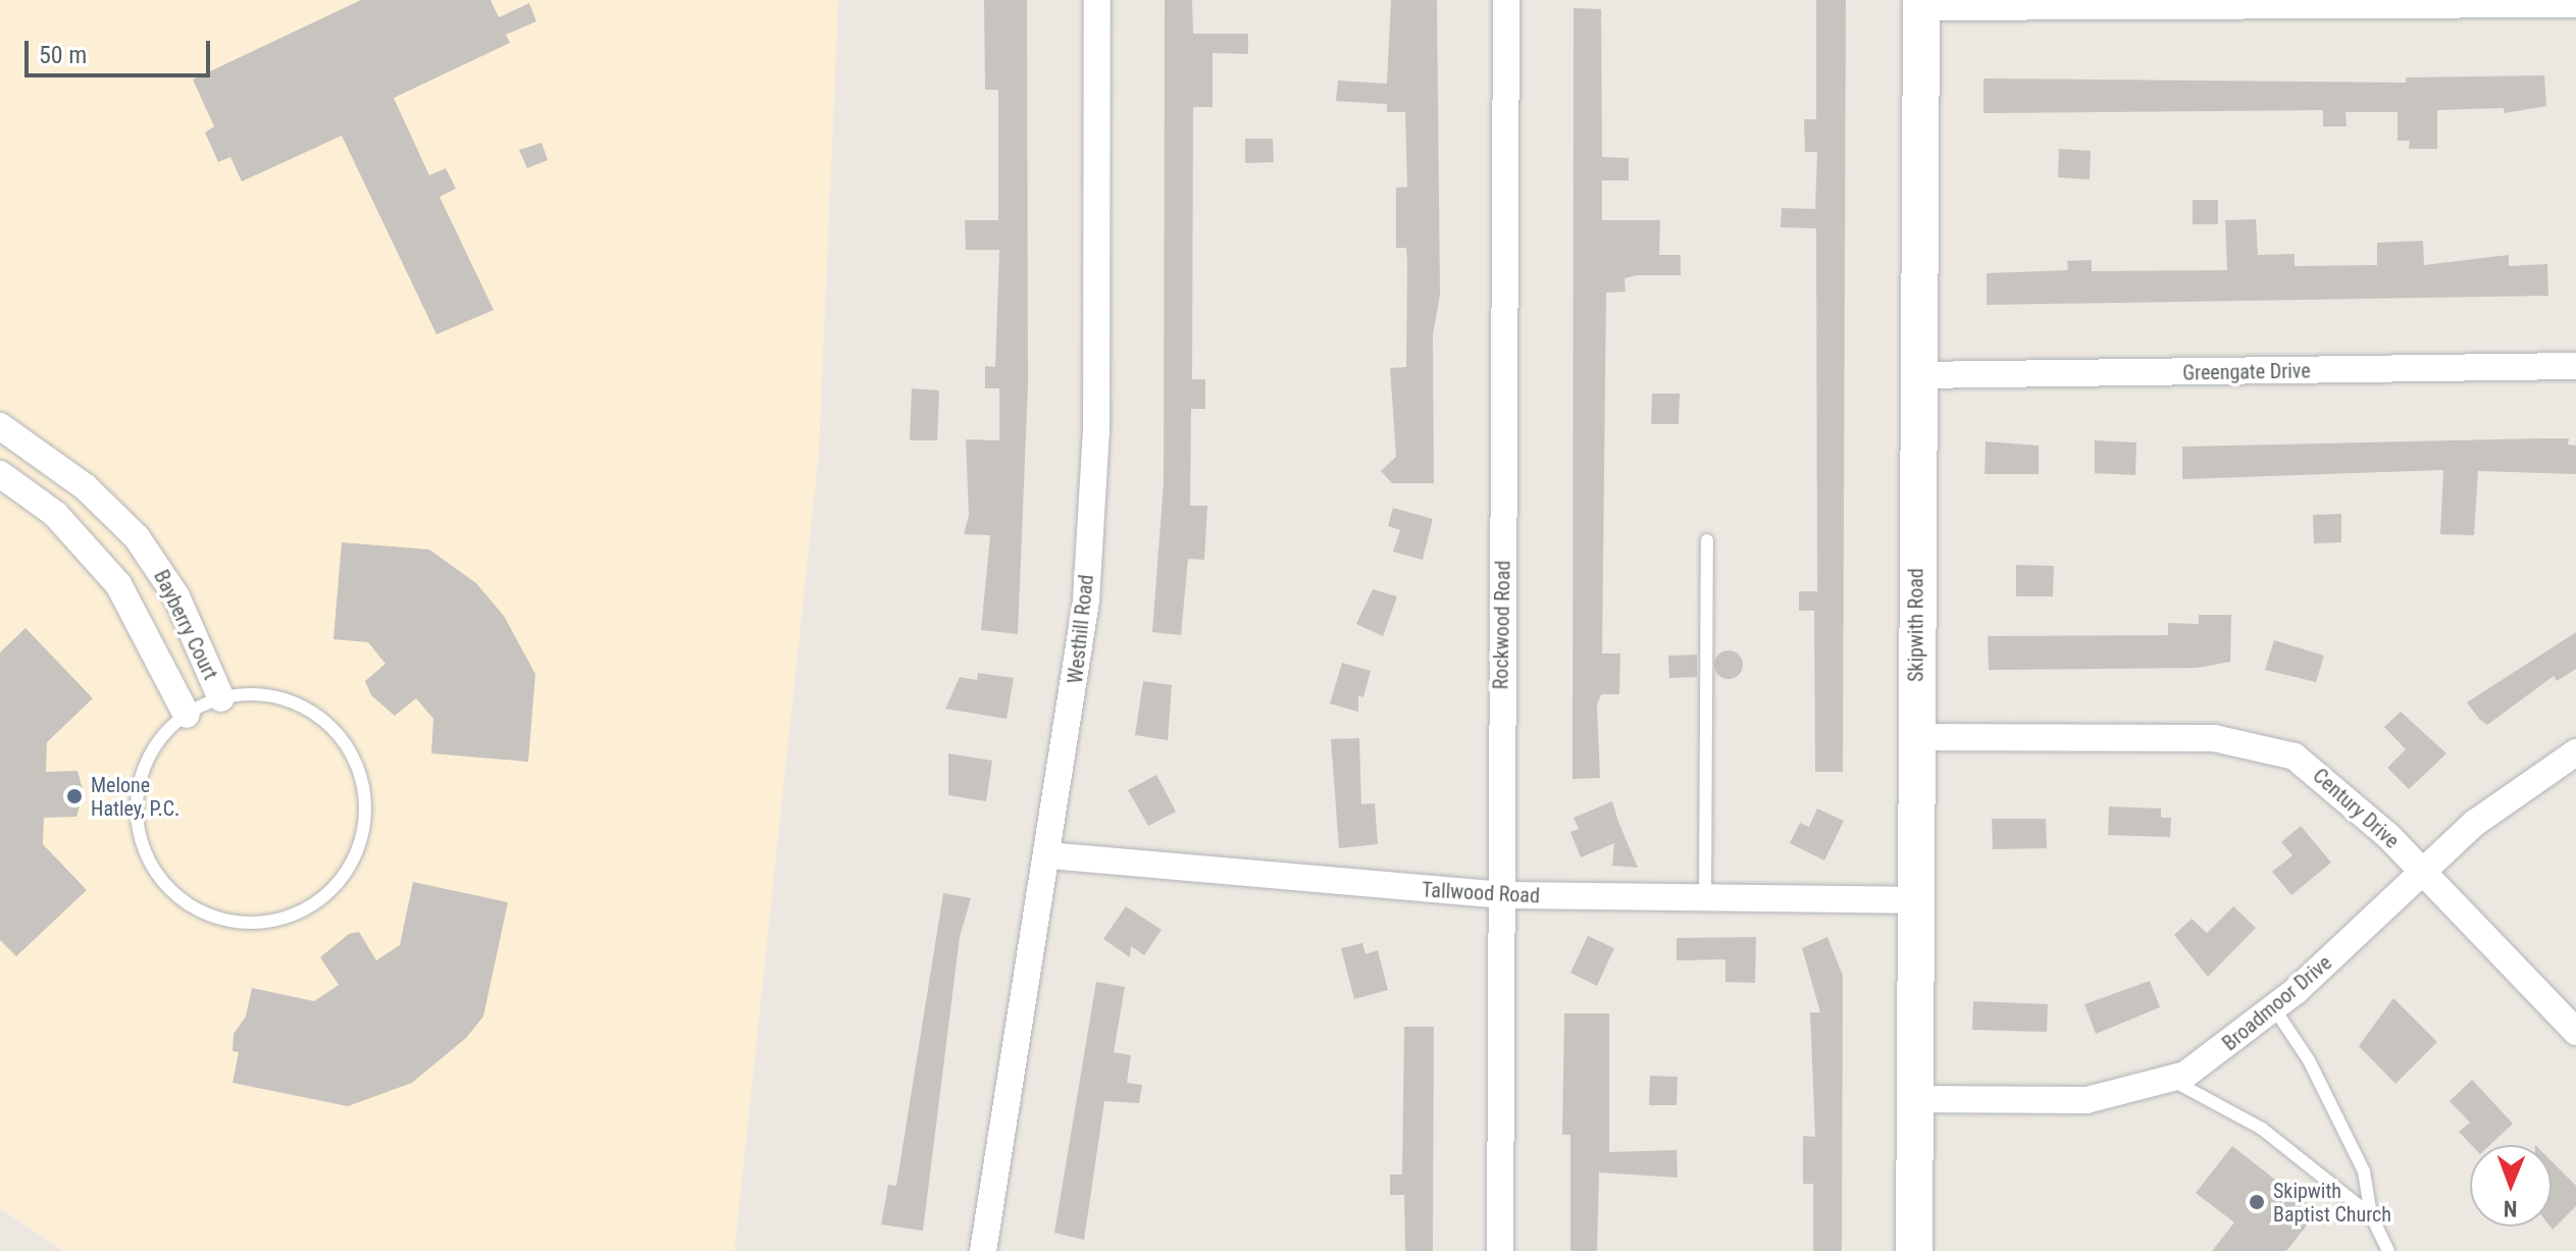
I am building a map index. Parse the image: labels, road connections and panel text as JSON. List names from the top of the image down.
{
  "streets": {
    "main road": ["Skipwith Road"],
    "street": [
      "Greengate Drive",
      "Bayberry Court",
      "Rockwood Road",
      "Westhill Road",
      "Century Drive",
      "Tallwood Road",
      "Broadmoor Drive"
    ]
  },
  "crossings": [
    ["Greengate Drive", "Skipwith Road"],
    ["Rockwood Road", "Tallwood Road"],
    ["Skipwith Road", "Century Drive"],
    ["Skipwith Road", "Tallwood Road"],
    ["Skipwith Road", "Broadmoor Drive"],
    ["Westhill Road", "Tallwood Road"],
    ["Century Drive", "Broadmoor Drive"]
  ],
  "places": ["Melone Hatley, P.C.", "Skipwith Baptist Church"],
  "scale_bar": "50 m",
  "north": "bottom"
}
